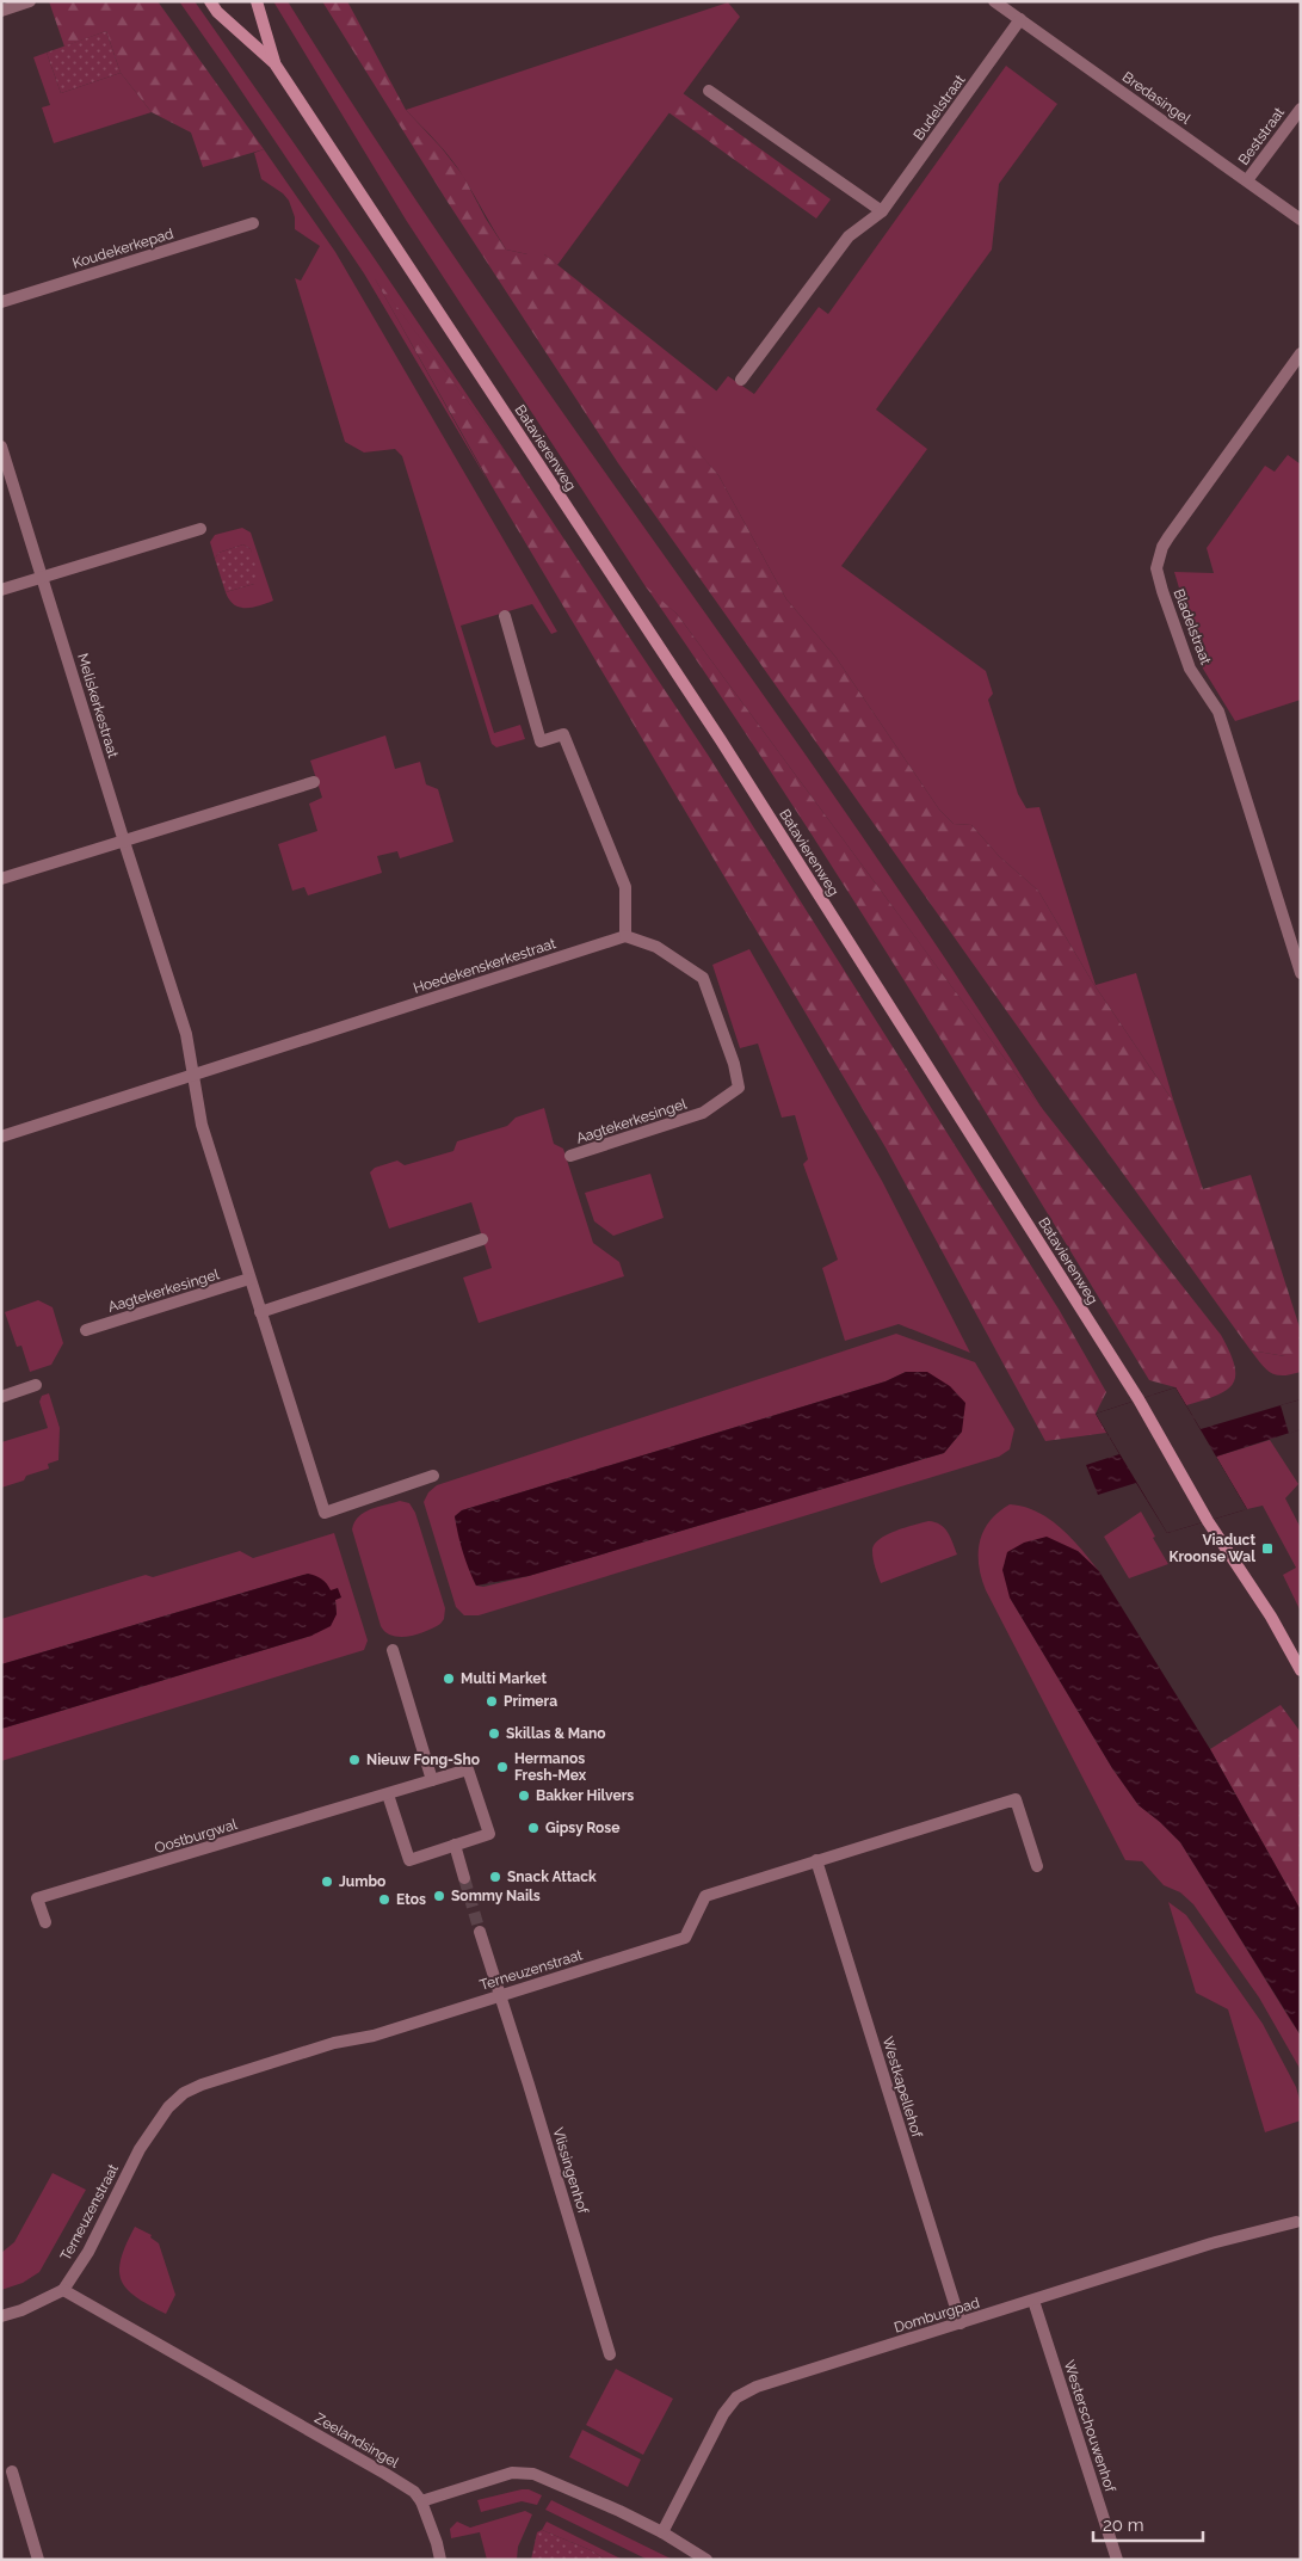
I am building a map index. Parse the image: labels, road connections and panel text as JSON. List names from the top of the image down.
{
  "streets": {
    "main road": ["Batavierenweg"],
    "street": [
      "Bredasingel",
      "Budelstraat",
      "Beststraat",
      "Koudekerkepad",
      "Bladelstraat",
      "Meliskerkestraat",
      "Hoedekenskerkestraat",
      "Aagtekerkesingel",
      "Oostburgwal",
      "Terneuzenstraat",
      "Westkapellehof",
      "Vlissingenhof",
      "Domburgpad",
      "Westerschouwenhof",
      "Zeelandsingel"
    ]
  },
  "crossings": [
    ["Bredasingel", "Budelstraat"],
    ["Bredasingel", "Beststraat"],
    ["Meliskerkestraat", "Hoedekenskerkestraat"],
    ["Hoedekenskerkestraat", "Aagtekerkesingel"],
    ["Terneuzenstraat", "Westkapellehof"],
    ["Terneuzenstraat", "Vlissingenhof"],
    ["Terneuzenstraat", "Zeelandsingel"],
    ["Westkapellehof", "Domburgpad"],
    ["Domburgpad", "Westerschouwenhof"]
  ],
  "places": {
    "transit": ["Viaduct Kroonse Wal"],
    "other": [
      "Multi Market",
      "Primera",
      "Skillas & Mano",
      "Nieuw Fong-Sho",
      "Hermanos Fresh-Mex",
      "Bakker Hilvers",
      "Gipsy Rose",
      "Snack Attack",
      "Jumbo",
      "Sommy Nails",
      "Etos"
    ]
  },
  "scale_bar": "20 m"
}
